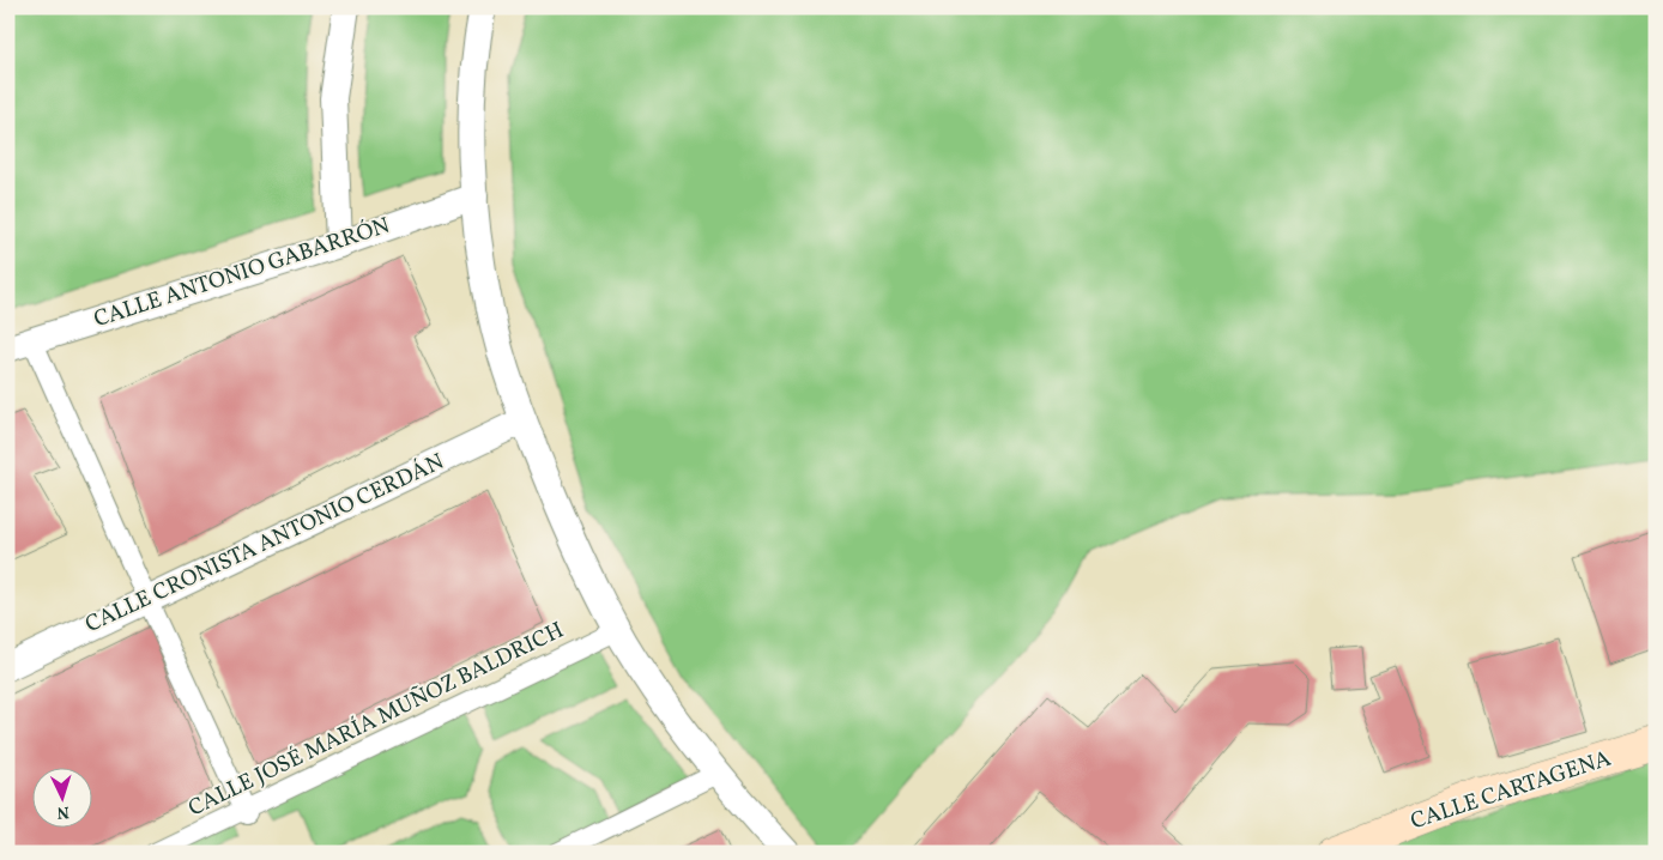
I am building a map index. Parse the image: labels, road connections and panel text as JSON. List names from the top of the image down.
{
  "streets": {
    "main road": ["CALLE CARTAGENA"],
    "street": ["CALLE ANTONIO GABARRÓN", "CALLE CRONISTA ANTONIO CERDÁN", "CALLE JOSÉ MARÍA MUÑOZ BALDRICH"]
  },
  "north": "bottom"
}
